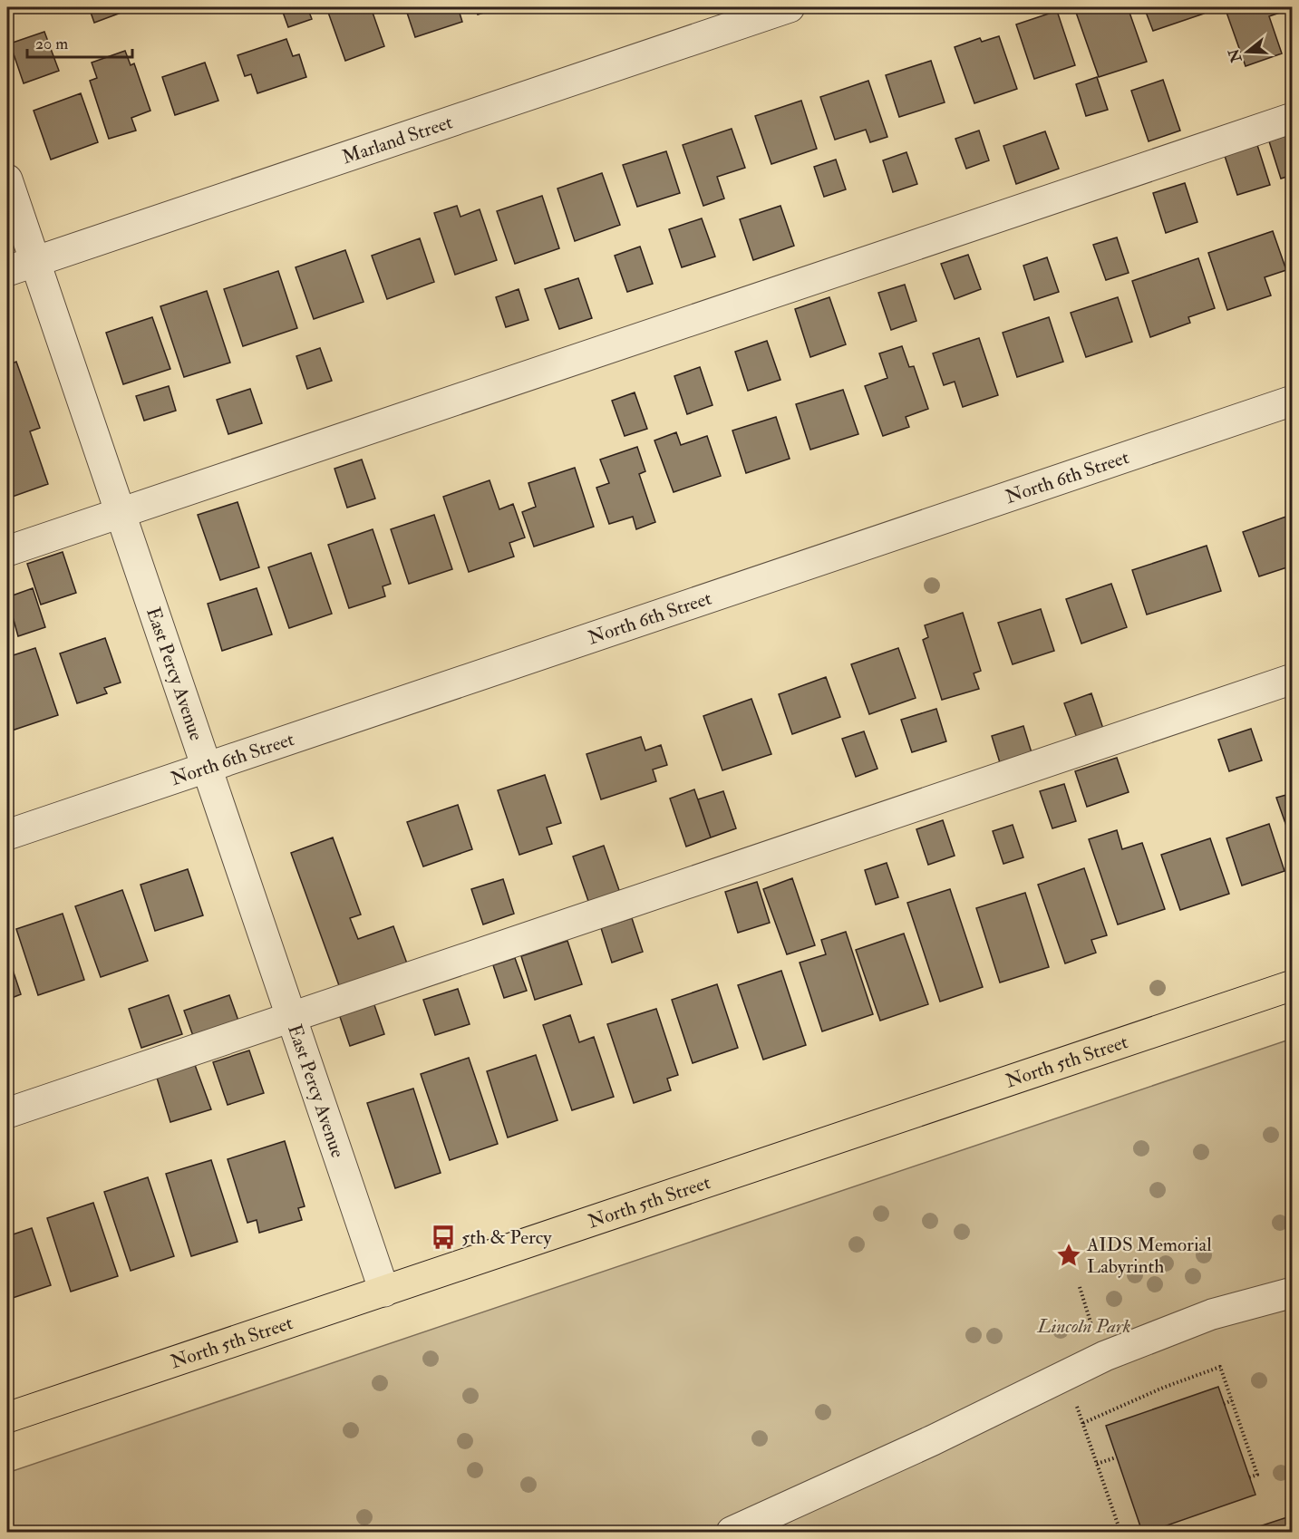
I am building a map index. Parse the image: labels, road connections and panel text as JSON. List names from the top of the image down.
{
  "streets": {
    "main road": ["North 5th Street"],
    "street": ["Marland Street", "North 6th Street", "East Percy Avenue"]
  },
  "crossings": [
    ["Marland Street", "East Percy Avenue"],
    ["North 6th Street", "East Percy Avenue"],
    ["East Percy Avenue", "North 5th Street"]
  ],
  "parks": ["Lincoln Park"],
  "places": {
    "bus stop": ["5th & Percy"],
    "place": ["AIDS Memorial Labyrinth"]
  },
  "scale_bar": "20 m",
  "north": "left"
}
